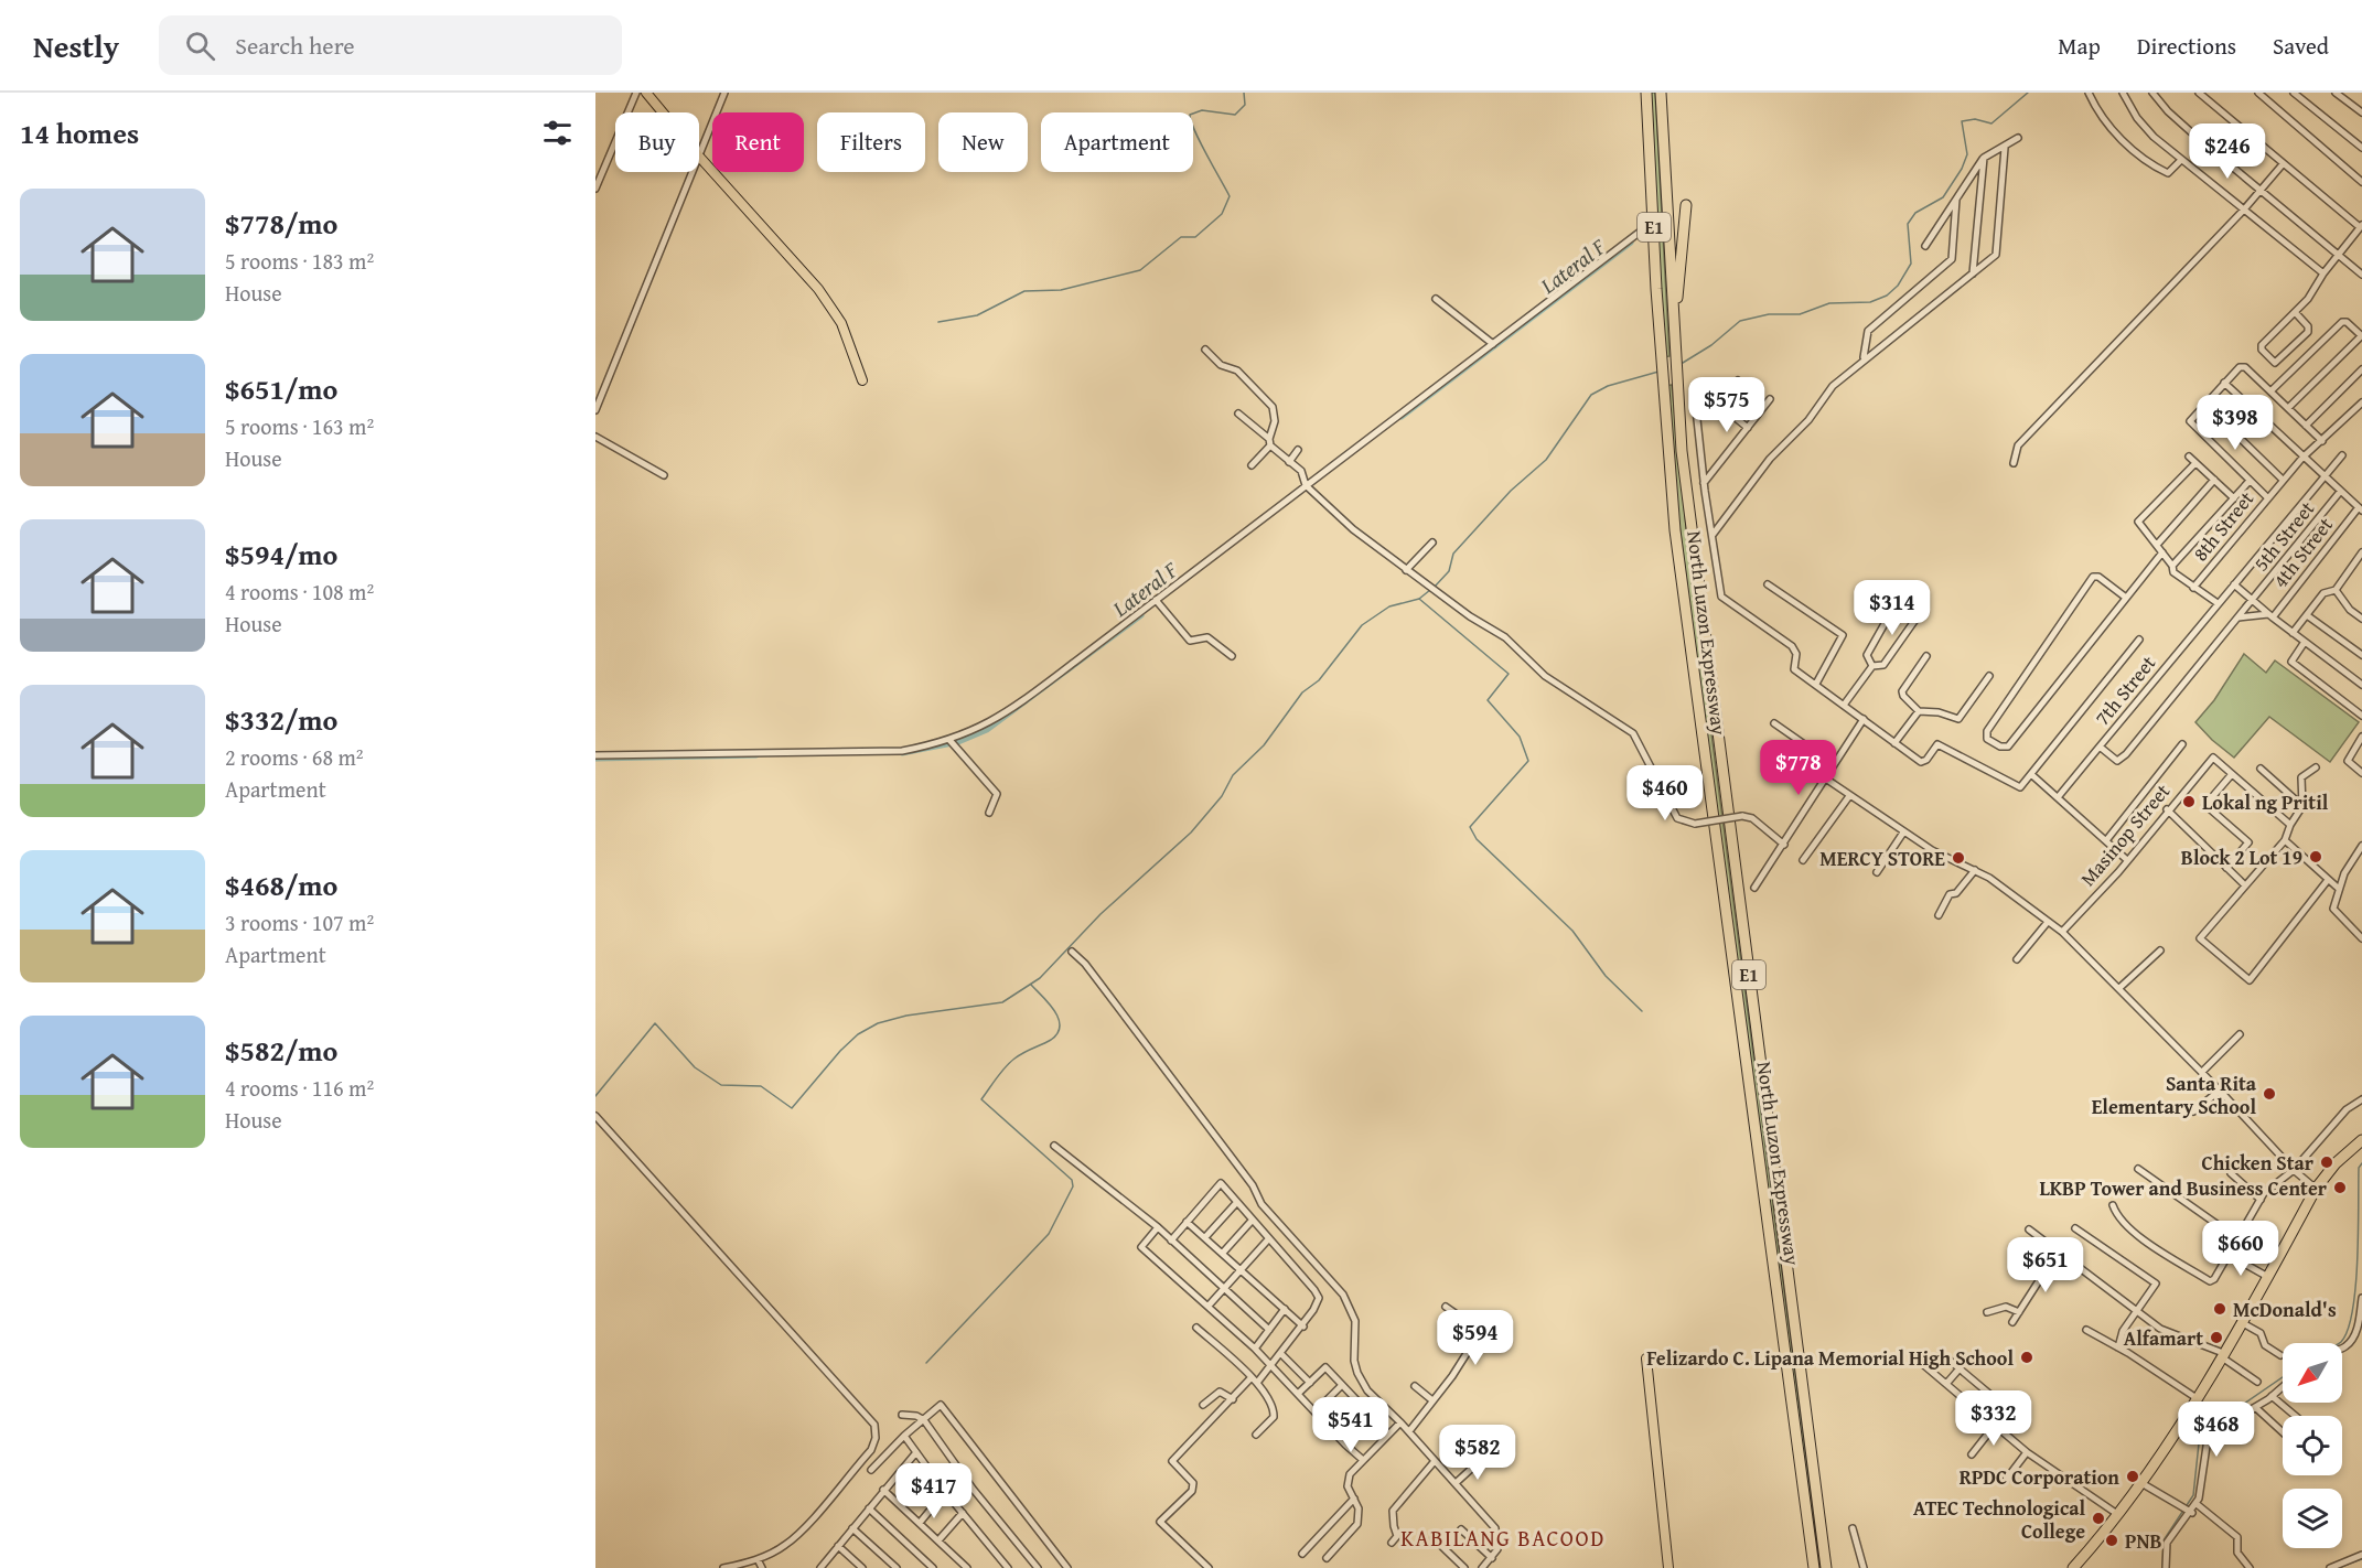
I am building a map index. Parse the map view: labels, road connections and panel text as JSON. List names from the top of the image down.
{
  "streets": {
    "highway": ["E1", "North Luzon Expressway"],
    "street": [
      "8th Street",
      "5th Street",
      "4th Street",
      "7th Street",
      "Masinop Street"
    ]
  },
  "crossings": [
    ["5th Street", "7th Street"]
  ],
  "districts": ["KABILANG BACOOD"],
  "water": ["Lateral F"],
  "places": [
    "Lokal ng Pritil",
    "Block 2 Lot 19",
    "MERCY STORE",
    "Santa Rita Elementary School",
    "Chicken Star",
    "LKBP Tower and Business Center",
    "McDonald's",
    "Alfamart",
    "Felizardo C. Lipana Memorial High School",
    "RPDC Corporation",
    "ATEC Technological College",
    "PNB"
  ],
  "north": "bottom left",
  "page": {
    "header": "Nestly",
    "search": "Search here",
    "nav": ["Map", "Directions", "Saved"],
    "heading": "14 homes",
    "chip": [
      "Buy",
      "Rent",
      "Filters",
      "New",
      "Apartment"
    ],
    "price": [
      "$246",
      "$575",
      "$398",
      "$314",
      "$778",
      "$460",
      "$660",
      "$651",
      "$594",
      "$332",
      "$541",
      "$468",
      "$582",
      "$417"
    ],
    "list": [
      {
        "name": "$778/mo",
        "note": "5 rooms · 183 m² · House"
      },
      {
        "name": "$651/mo",
        "note": "5 rooms · 163 m² · House"
      },
      {
        "name": "$594/mo",
        "note": "4 rooms · 108 m² · House"
      },
      {
        "name": "$332/mo",
        "note": "2 rooms · 68 m² · Apartment"
      },
      {
        "name": "$468/mo",
        "note": "3 rooms · 107 m² · Apartment"
      },
      {
        "name": "$582/mo",
        "note": "4 rooms · 116 m² · House"
      }
    ]
  }
}
